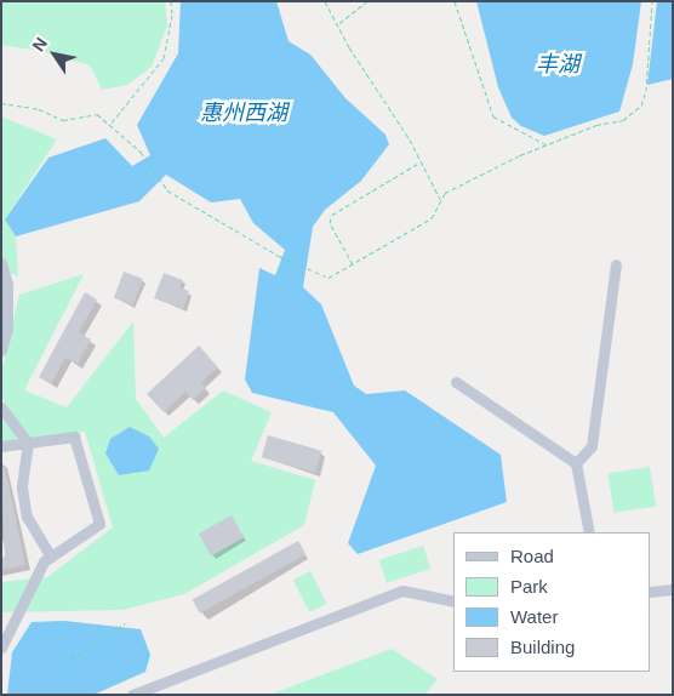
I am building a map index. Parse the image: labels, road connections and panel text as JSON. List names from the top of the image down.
{
  "water": ["丰湖", "惠州西湖"],
  "legend": [
    "Road",
    "Park",
    "Water",
    "Building"
  ],
  "north": "top left"
}
